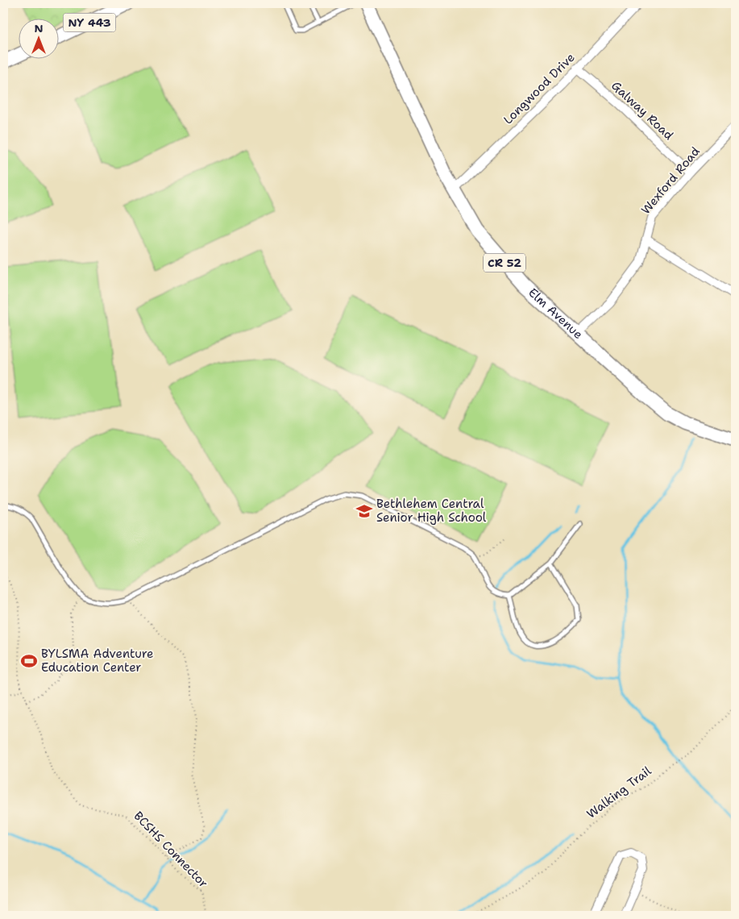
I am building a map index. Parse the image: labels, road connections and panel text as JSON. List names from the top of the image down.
{
  "streets": {
    "main road": ["NY 443", "CR 52", "Elm Avenue"],
    "street": ["Longwood Drive", "Galway Road", "Wexford Road"],
    "path": ["Walking Trail", "BCSHS Connector"]
  },
  "crossings": [
    ["Longwood Drive", "Galway Road"],
    ["Longwood Drive", "Elm Avenue"],
    ["Galway Road", "Wexford Road"],
    ["Wexford Road", "Elm Avenue"]
  ],
  "places": {
    "school or university": ["Bethlehem Central Senior High School"],
    "sports": ["BYLSMA Adventure Education Center"]
  },
  "north": "top"
}
